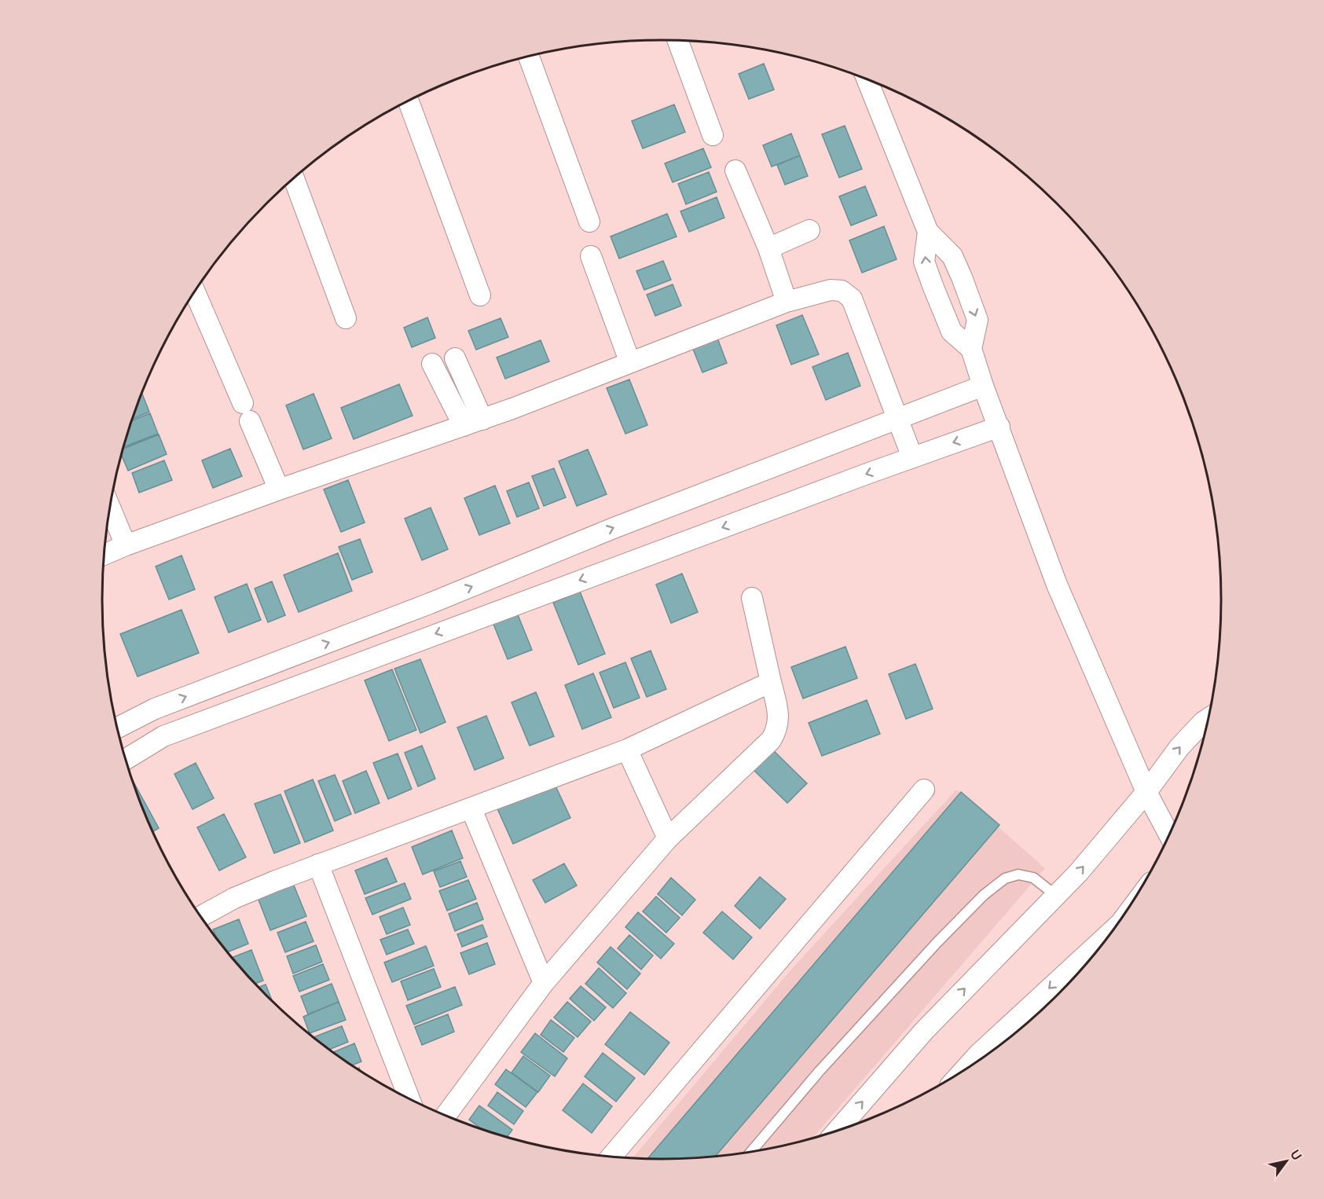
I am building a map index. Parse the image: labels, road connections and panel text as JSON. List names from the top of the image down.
{
  "north": "top right"
}
